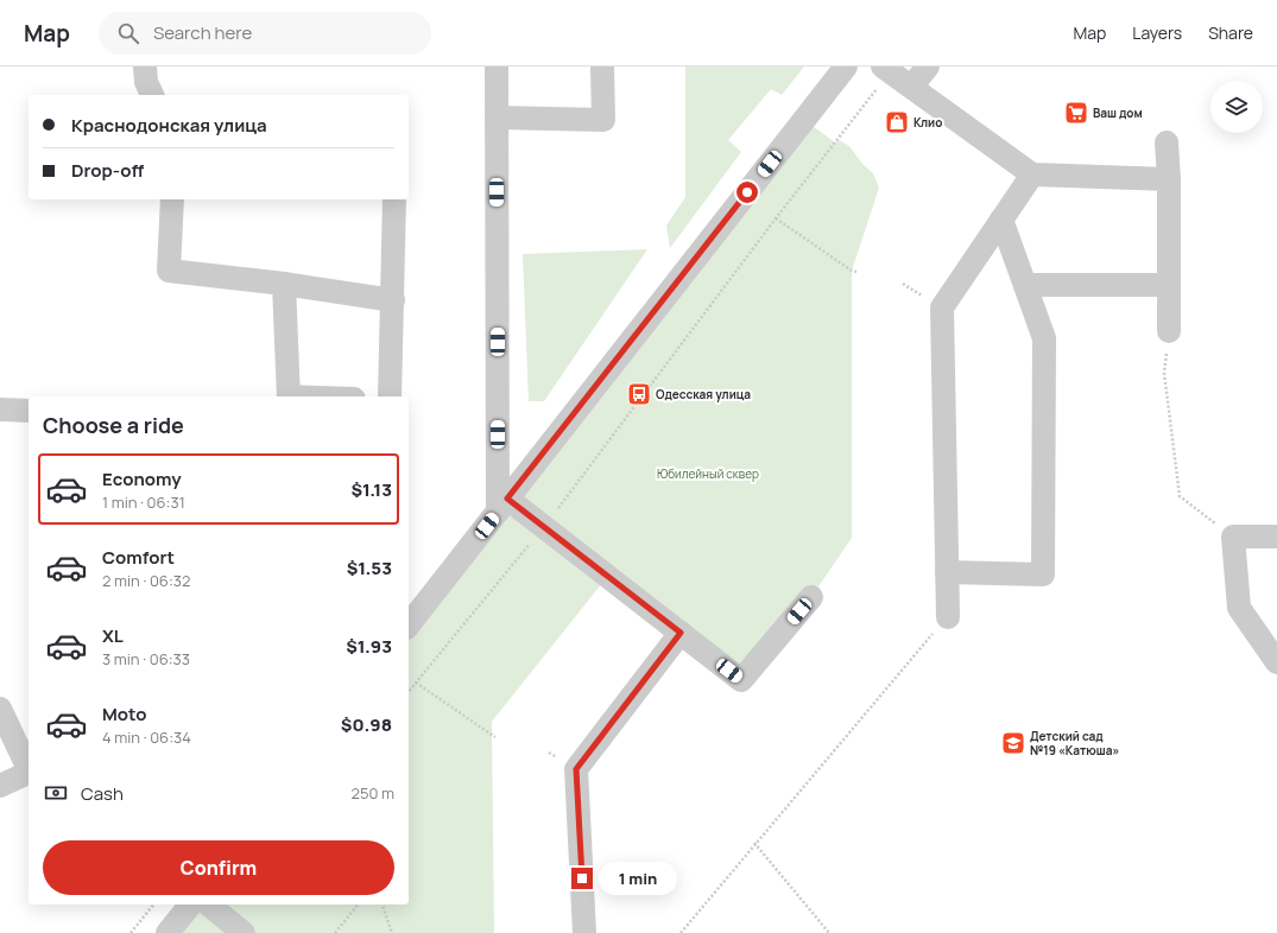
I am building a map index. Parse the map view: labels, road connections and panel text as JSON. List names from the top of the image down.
{
  "parks": ["Юбилейный сквер"],
  "places": {
    "supermarket": ["Ваш дом"],
    "shop": ["Клио"],
    "bus stop": ["Одесская улица"],
    "school or university": ["Детский сад №19 «Катюша»"]
  },
  "page": {
    "header": "Map",
    "search": "Search here",
    "nav": ["Map", "Layers", "Share"],
    "banner": ["Краснодонская улица", "Drop-off"],
    "heading": "Choose a ride",
    "list": [
      {
        "name": "Economy",
        "note": "1 min · 06:31",
        "value": "$1.13"
      },
      {
        "name": "Comfort",
        "note": "2 min · 06:32",
        "value": "$1.53"
      },
      {
        "name": "XL",
        "note": "3 min · 06:33",
        "value": "$1.93"
      },
      {
        "name": "Moto",
        "note": "4 min · 06:34",
        "value": "$0.98"
      }
    ],
    "pay": ["Cash", "250 m"],
    "buttons": "Confirm",
    "bubble": "1 min"
  }
}
